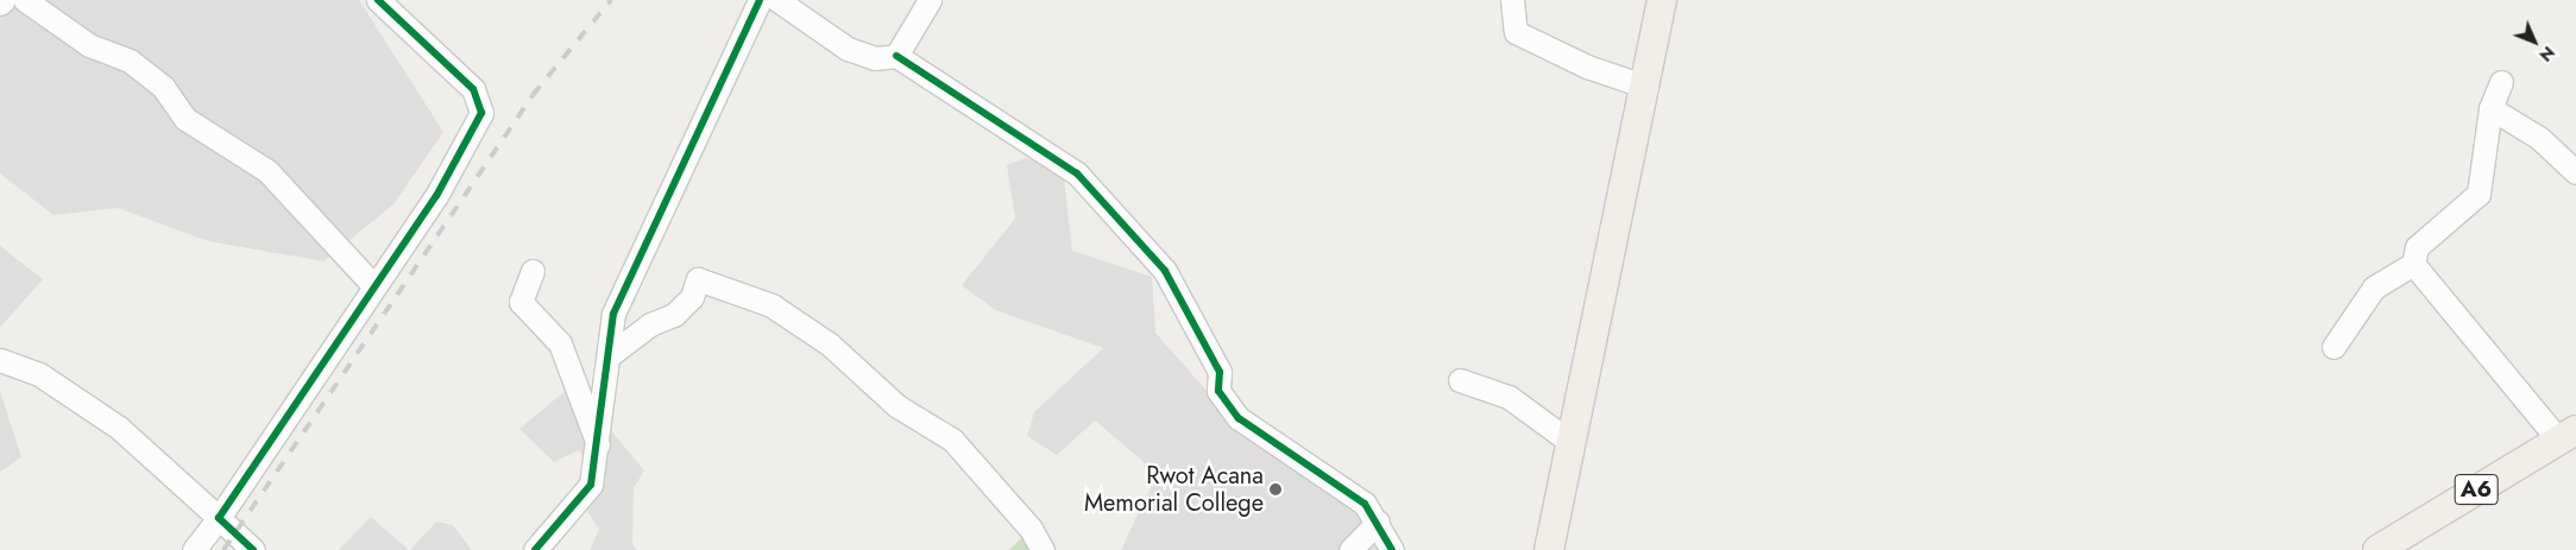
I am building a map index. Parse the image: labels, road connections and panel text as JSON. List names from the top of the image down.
{
  "streets": {
    "main road": ["A6"]
  },
  "places": ["Rwot Acana Memorial College"],
  "north": "bottom right"
}
